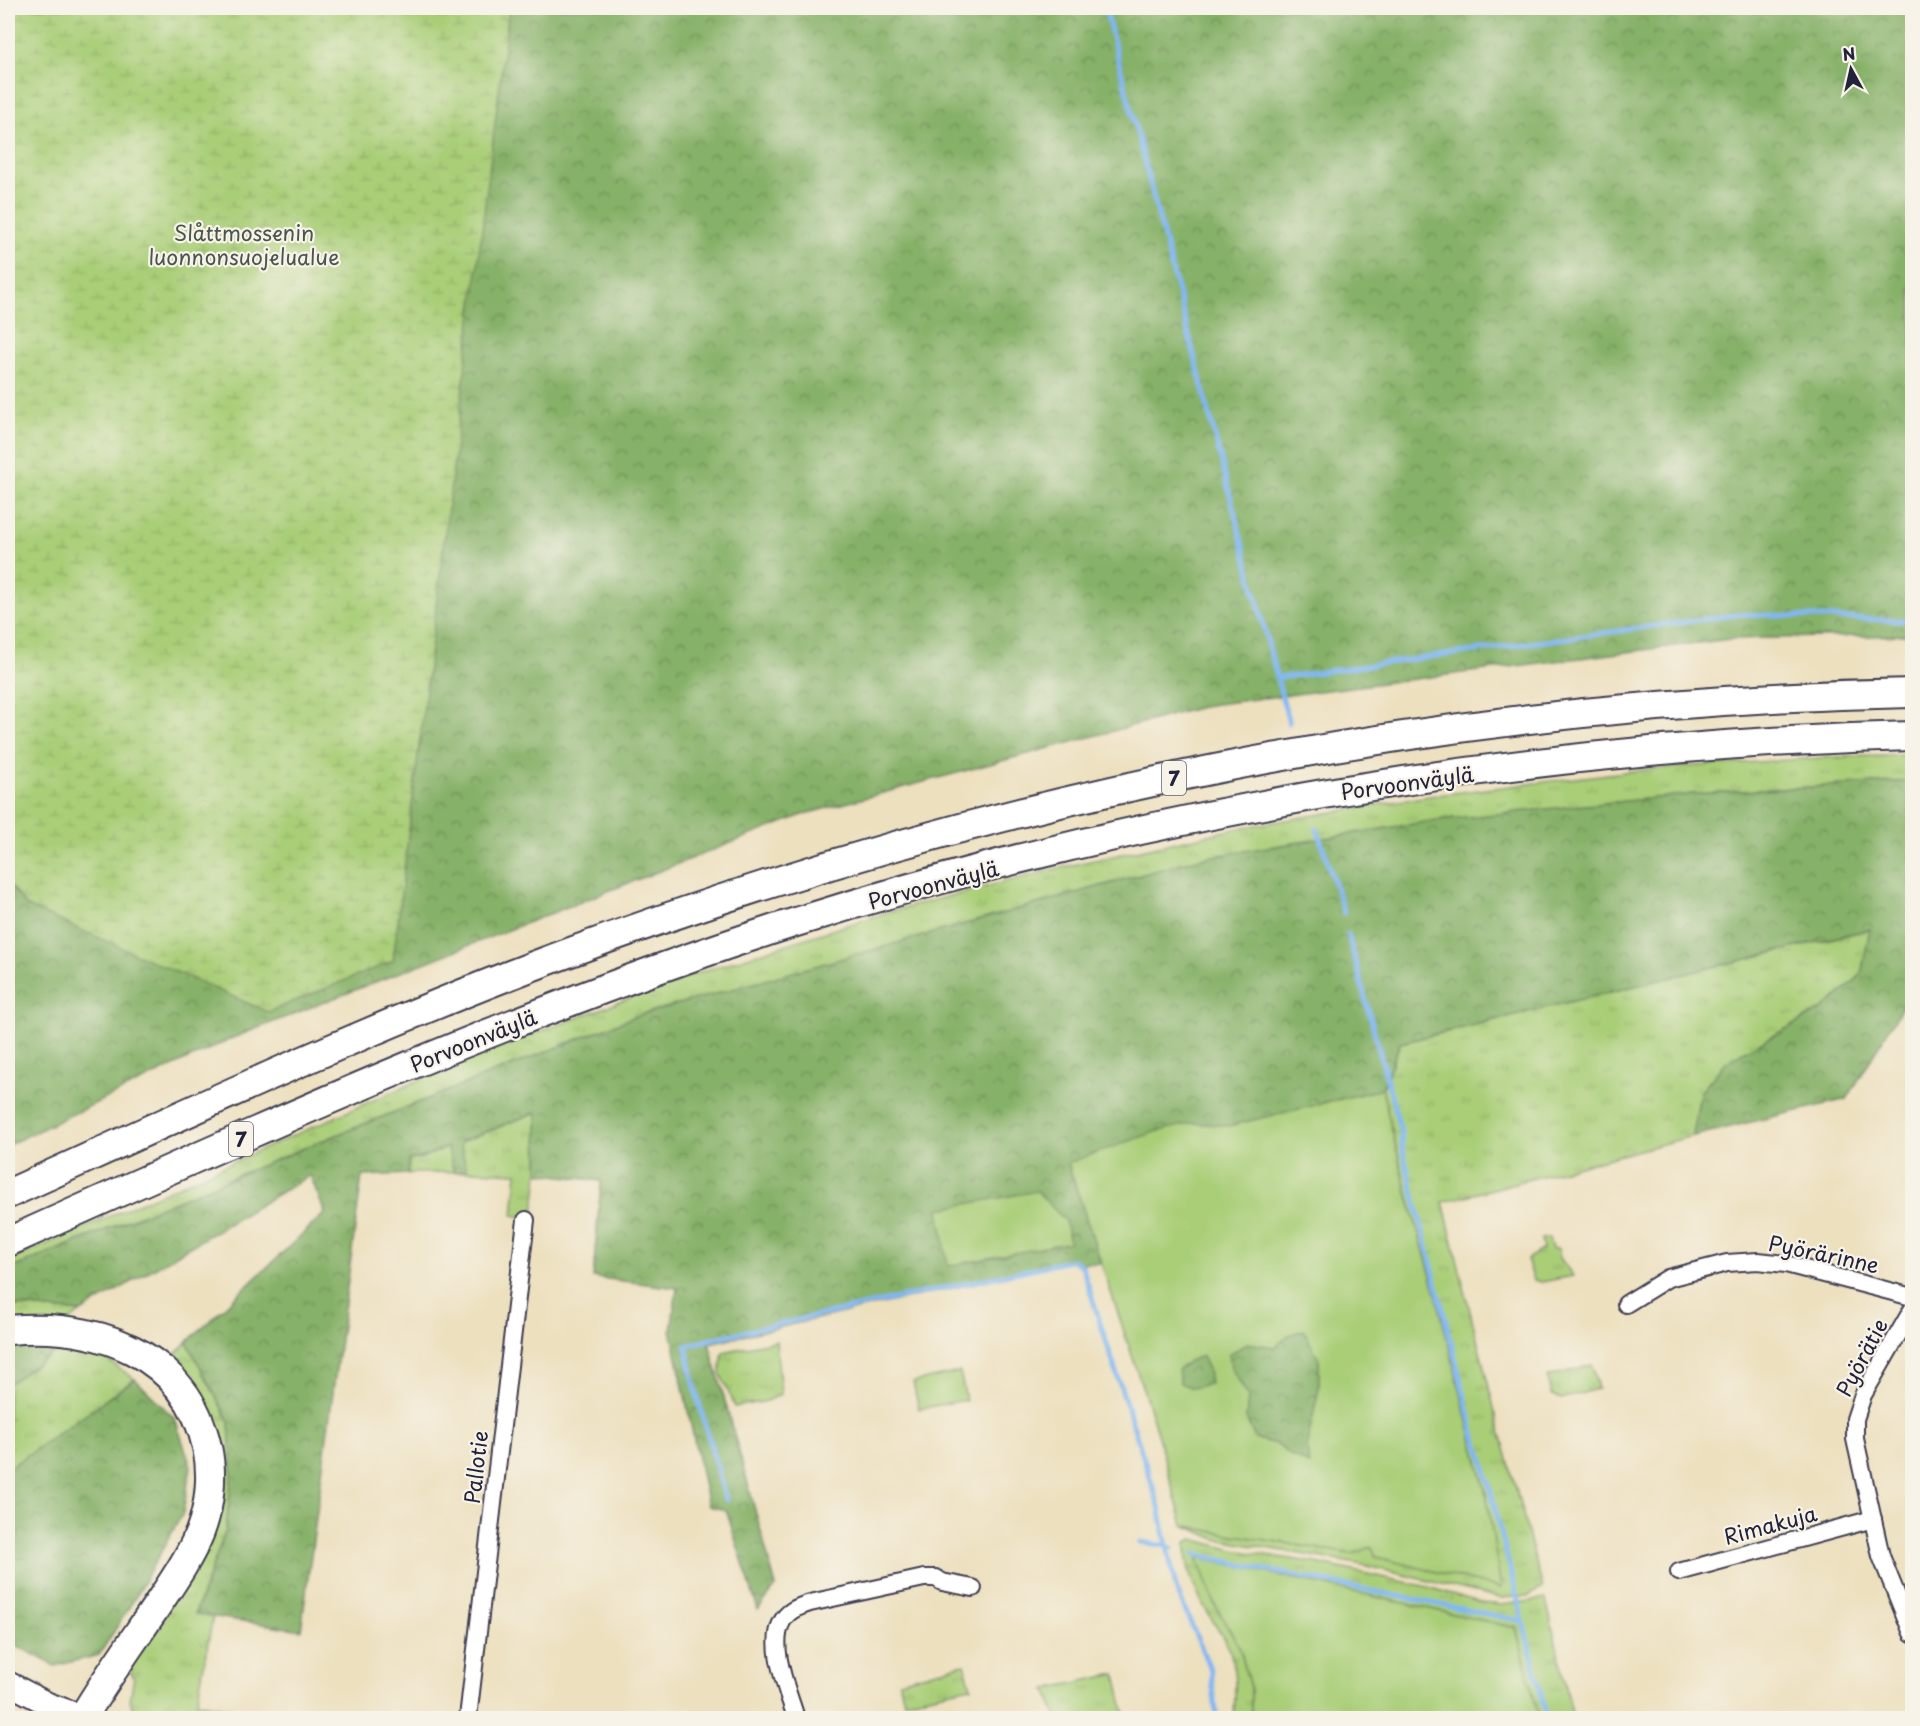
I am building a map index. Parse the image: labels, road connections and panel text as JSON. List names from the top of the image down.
{
  "streets": {
    "highway": ["7", "Porvoonväylä"],
    "street": [
      "Pyörärinne",
      "Pyörätie",
      "Pallotie",
      "Rimakuja"
    ]
  },
  "crossings": [
    ["Pyörätie", "Rimakuja"]
  ],
  "parks": ["Slåttmossenin luonnonsuojelualue"],
  "north": "top"
}
